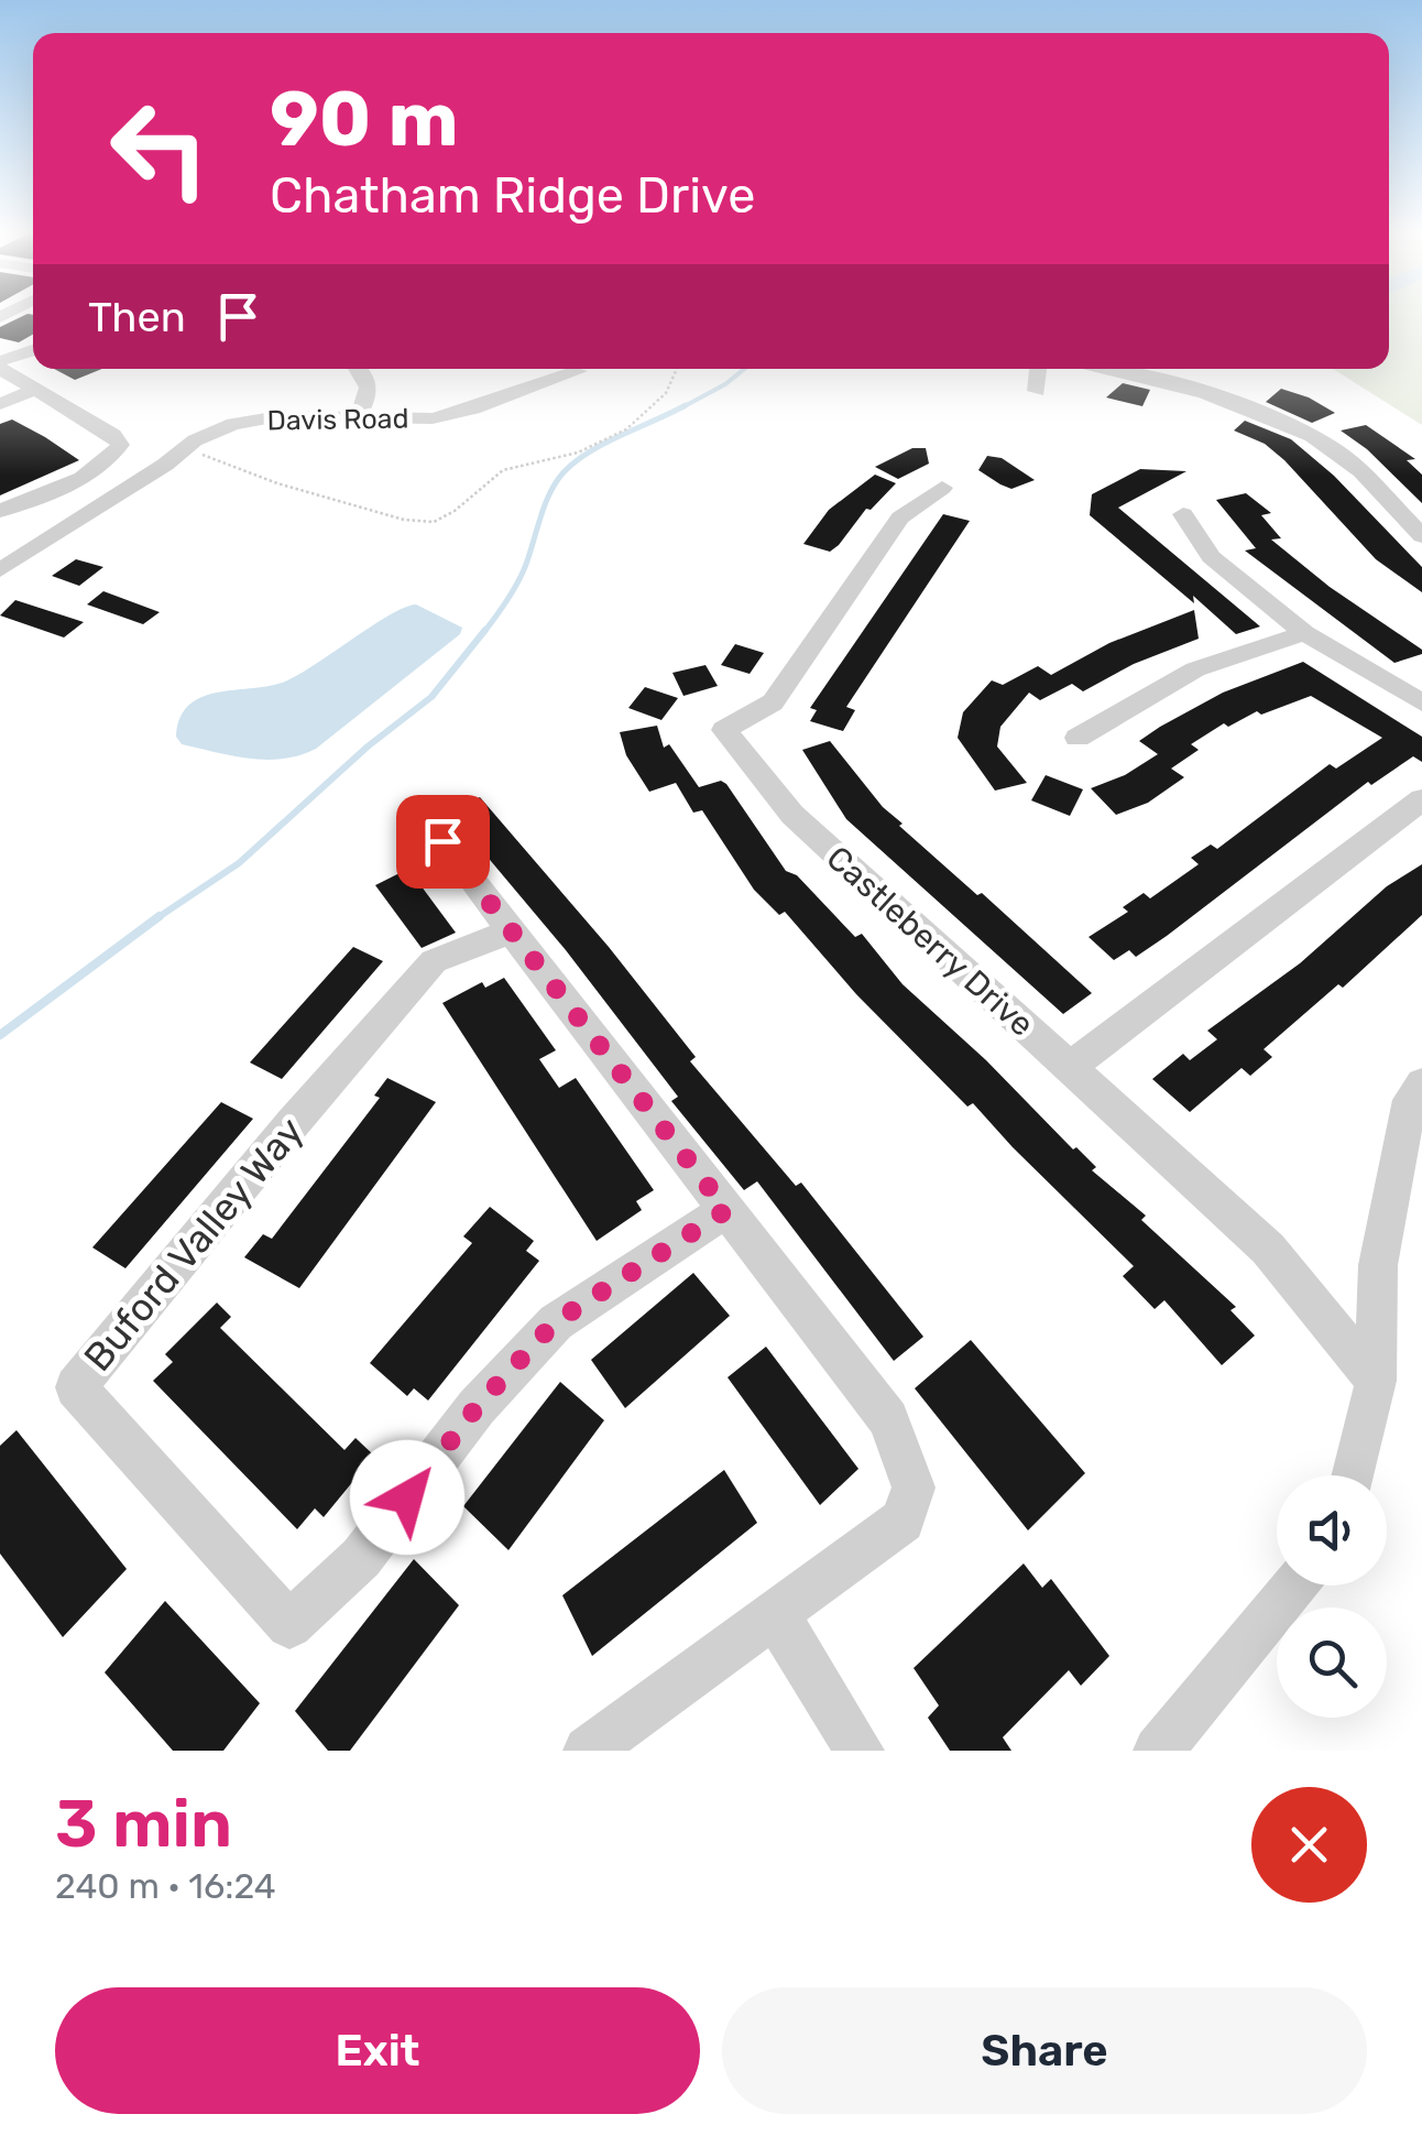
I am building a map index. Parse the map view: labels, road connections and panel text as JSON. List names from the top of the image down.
{
  "streets": {
    "street": ["Davis Road", "Castleberry Drive", "Buford Valley Way"]
  },
  "page": {
    "turn": ["90 m", "Chatham Ridge Drive"],
    "then": "Then",
    "heading": ["3 min", "240 m · 16:24"],
    "buttons": ["Exit", "Share"]
  }
}
